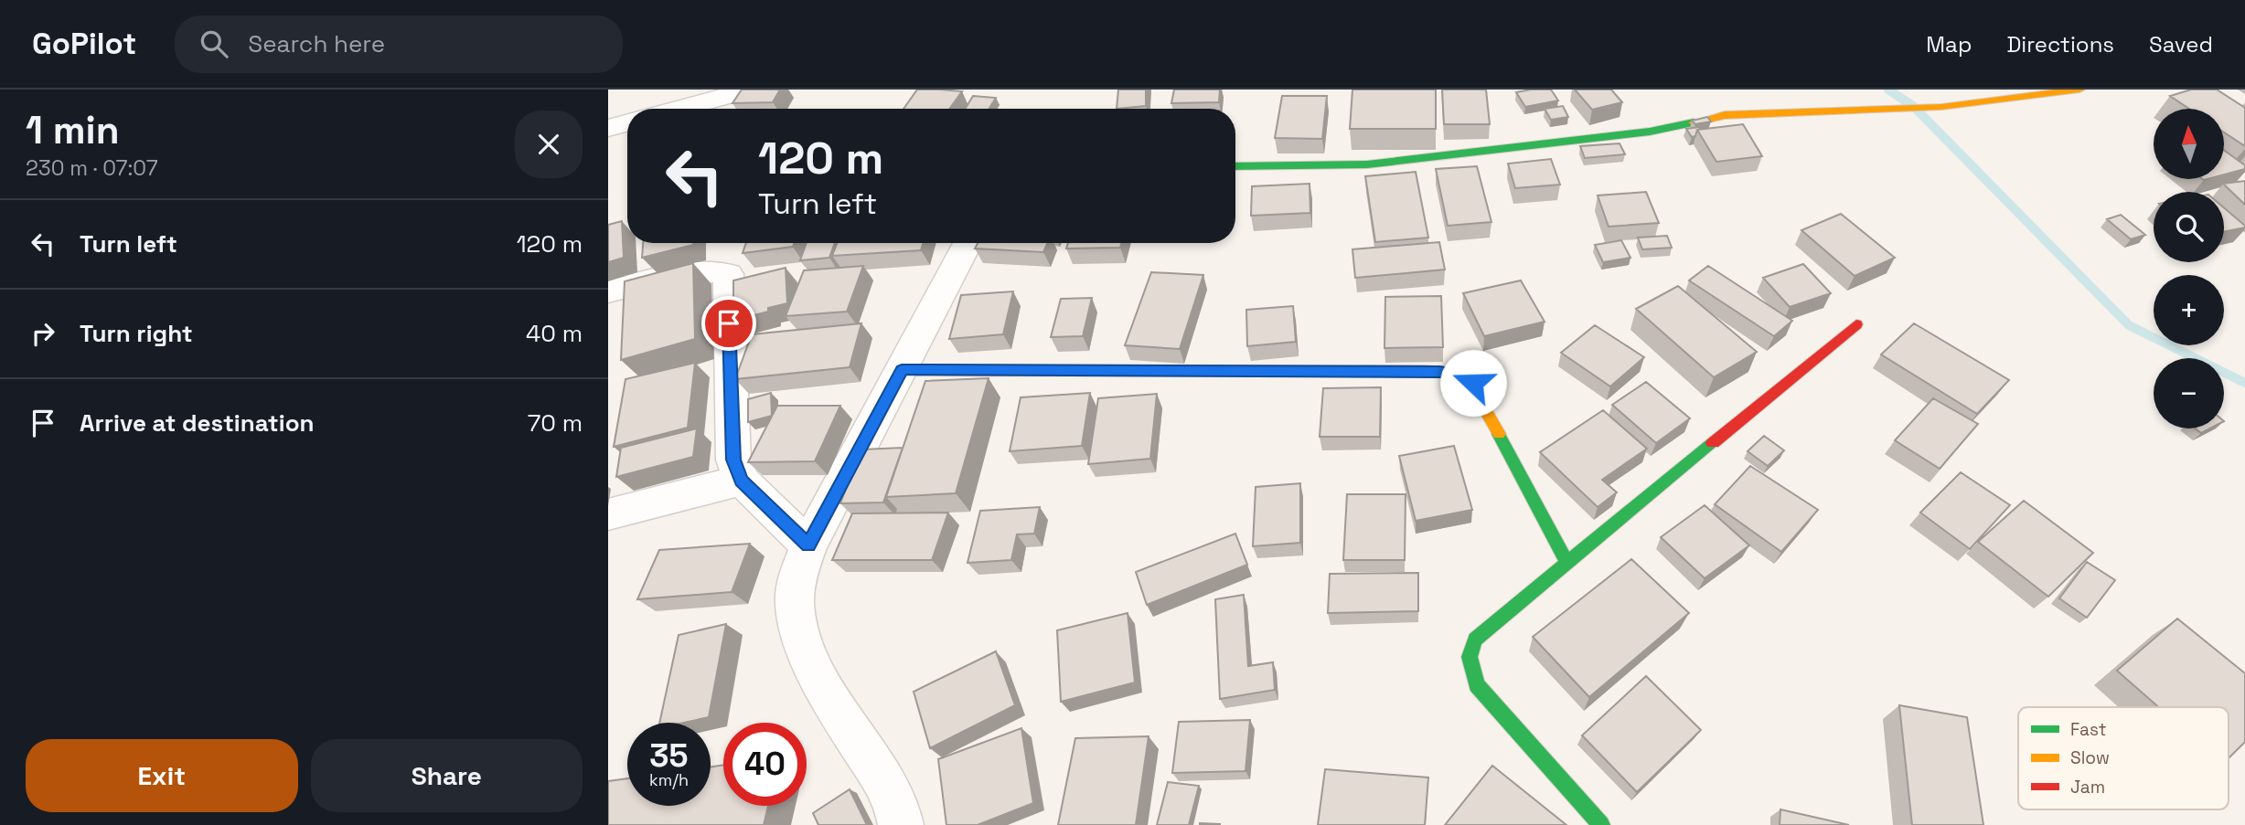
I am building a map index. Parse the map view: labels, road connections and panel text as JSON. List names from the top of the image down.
{
  "legend": ["Fast", "Slow", "Jam"],
  "north": "top",
  "page": {
    "header": "GoPilot",
    "search": "Search here",
    "nav": ["Map", "Directions", "Saved"],
    "heading": ["1 min", "230 m · 07:07"],
    "map_buttons": ["+", "−"],
    "turn": ["120 m", "Turn left"],
    "list": [
      {
        "name": "Turn left",
        "value": "120 m"
      },
      {
        "name": "Turn right",
        "value": "40 m"
      },
      {
        "name": "Arrive at destination",
        "value": "70 m"
      }
    ],
    "speed": "35 km/h",
    "limit": "40",
    "buttons": ["Exit", "Share"]
  }
}
